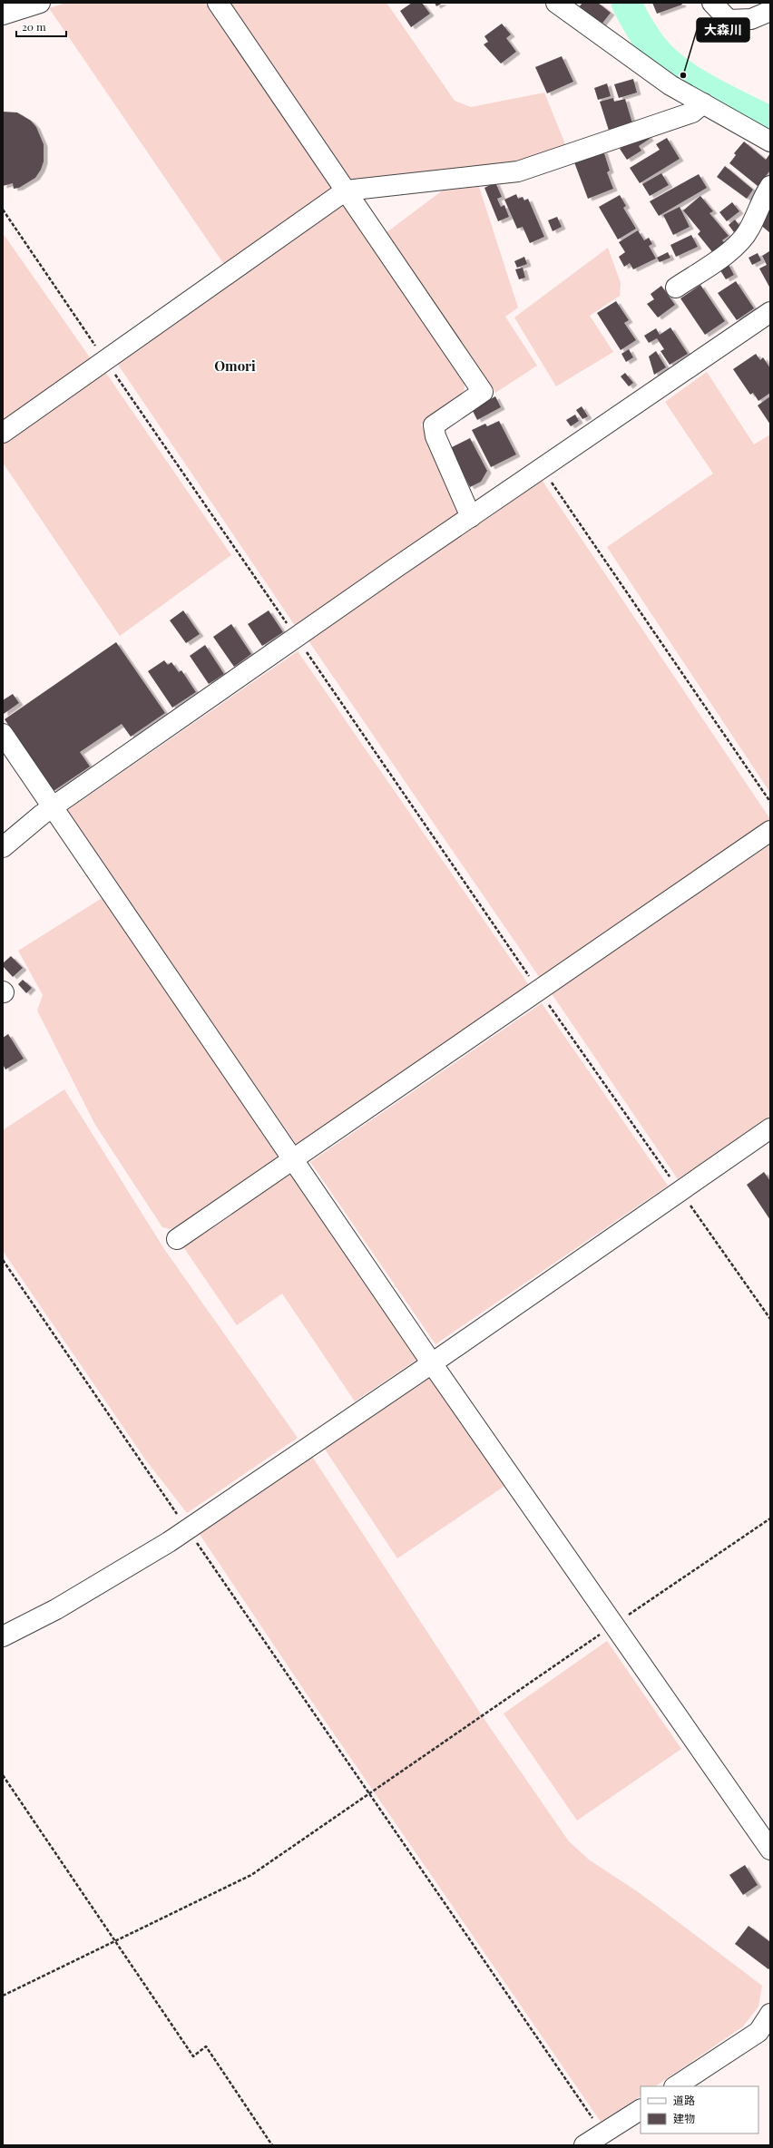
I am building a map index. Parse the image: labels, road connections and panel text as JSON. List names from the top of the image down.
{
  "districts": ["Omori"],
  "places": ["大森川"],
  "legend": ["道路", "建物"],
  "scale_bar": "20 m"
}
